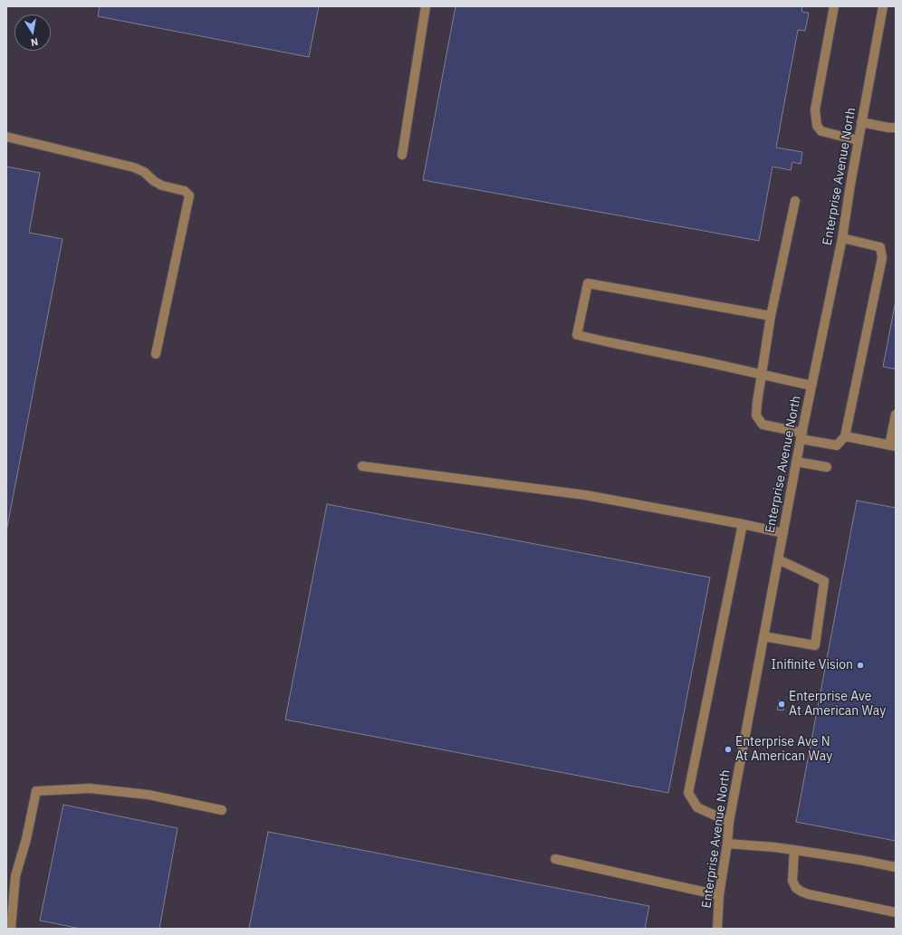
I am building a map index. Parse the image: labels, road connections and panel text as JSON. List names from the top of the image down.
{
  "streets": {
    "street": ["Enterprise Avenue North"]
  },
  "places": ["Inifinite Vision", "Enterprise Ave At American Way", "Enterprise Ave N At American Way"],
  "north": "bottom"
}
